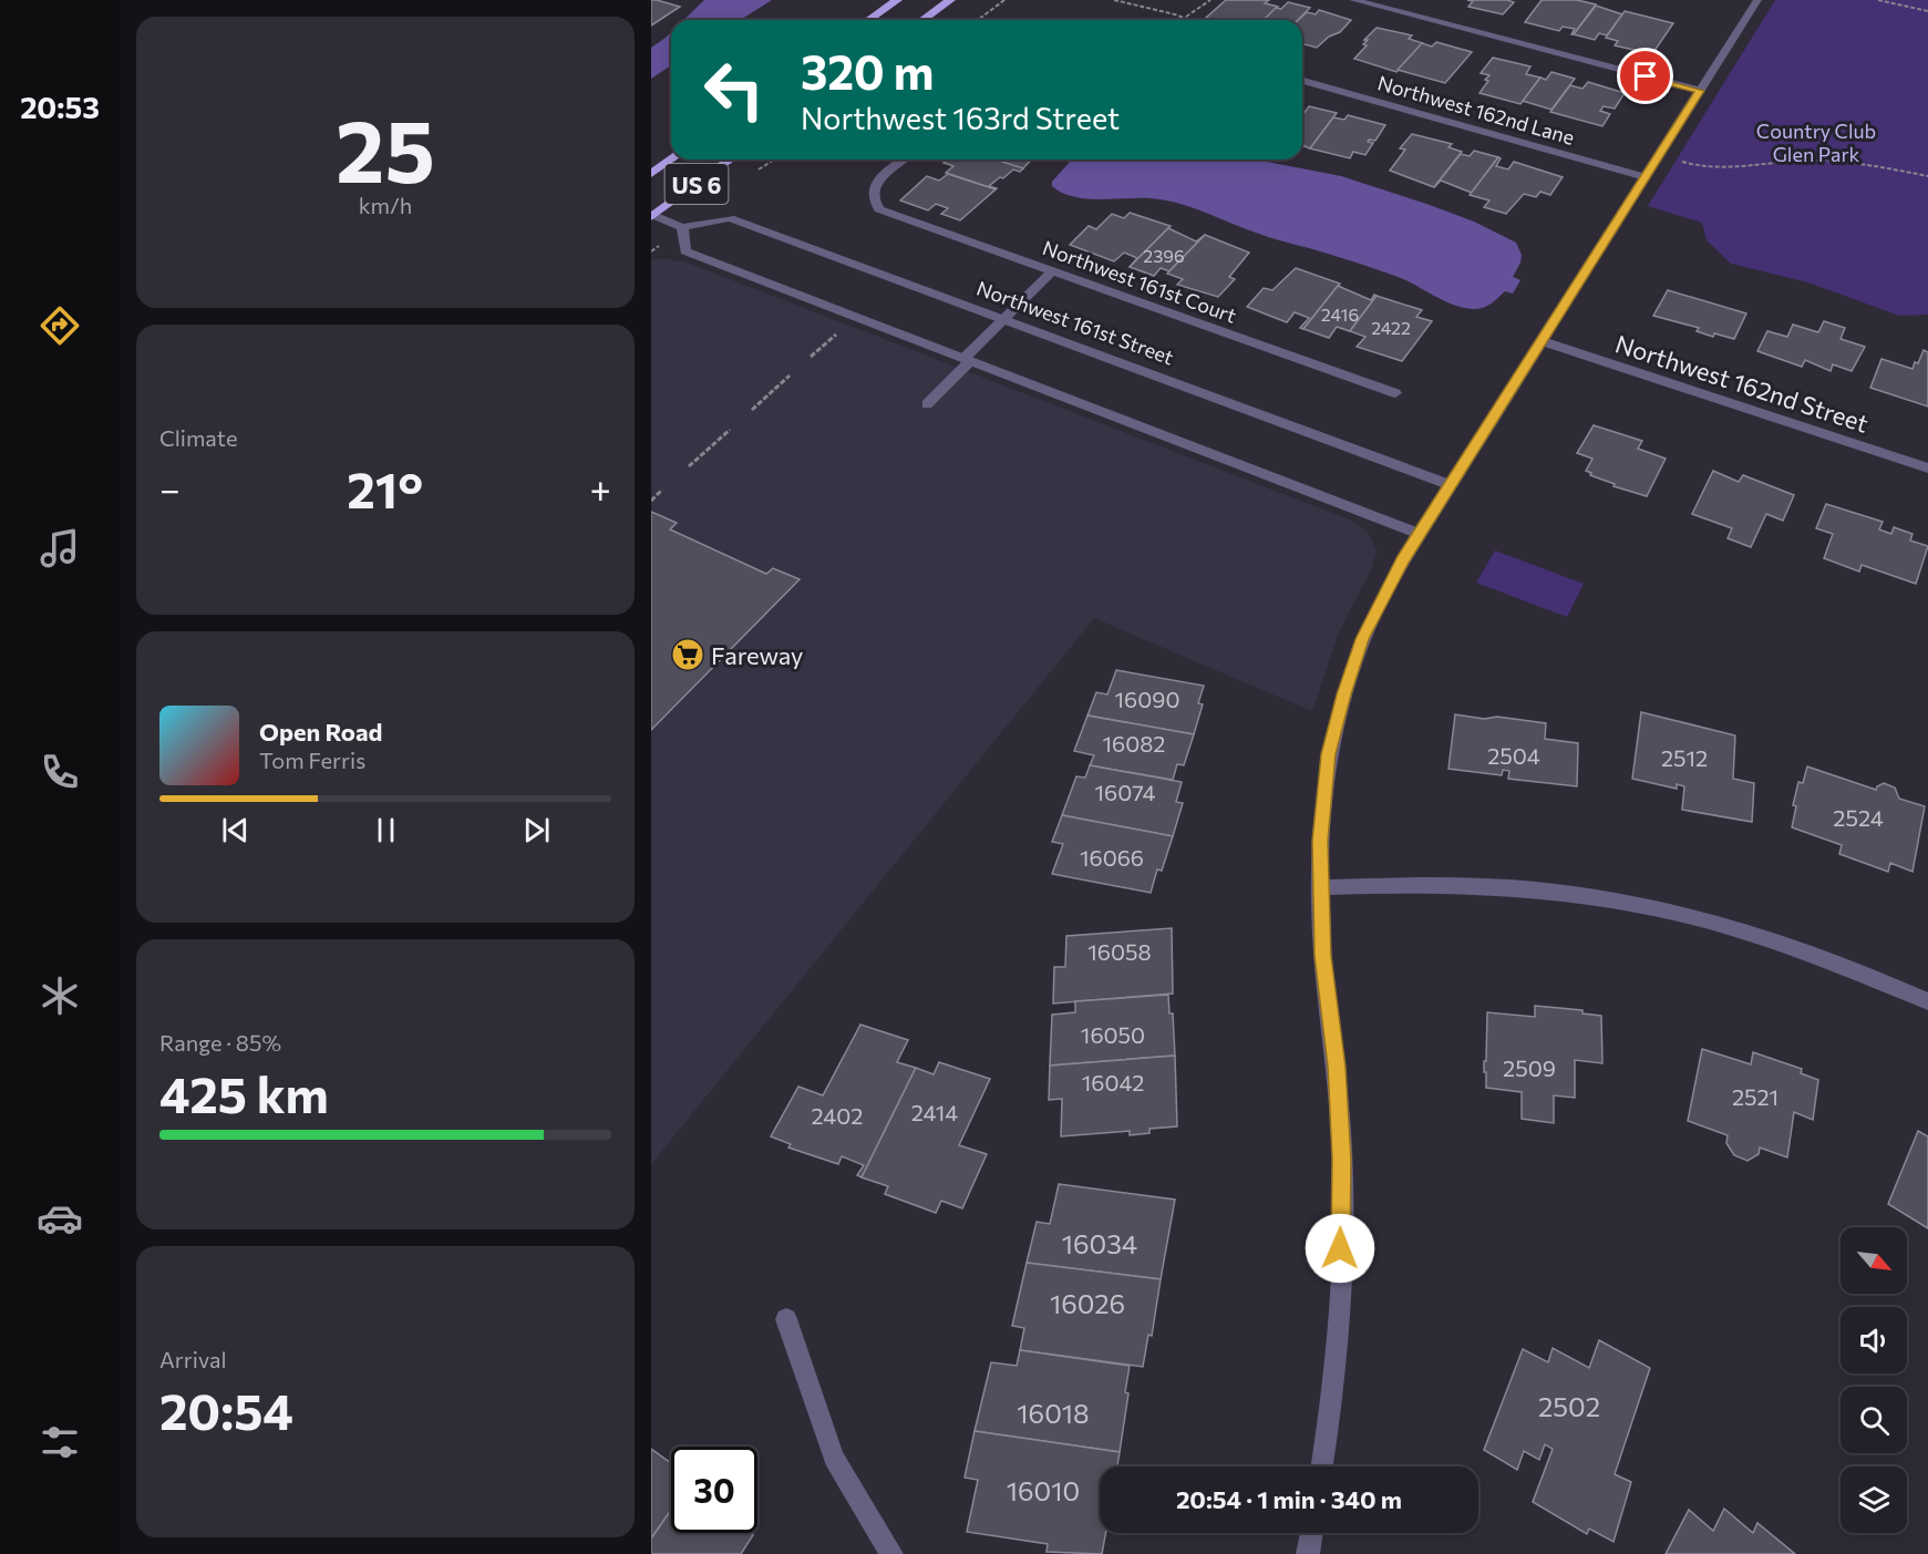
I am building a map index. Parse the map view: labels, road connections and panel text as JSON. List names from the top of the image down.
{
  "streets": {
    "highway": ["US 6"],
    "street": [
      "Northwest 162nd Lane",
      "Northwest 161st Court",
      "Northwest 161st Street",
      "Northwest 162nd Street"
    ]
  },
  "parks": ["Country Club Glen Park"],
  "places": {
    "supermarket": ["Fareway"]
  },
  "house_numbers": [
    "2396",
    "2416",
    "2422",
    "16090",
    "16082",
    "2504",
    "2512",
    "16074",
    "2524",
    "16066",
    "16058",
    "16050",
    "2509",
    "16042",
    "2521",
    "2414",
    "2402",
    "16034",
    "16026",
    "2502",
    "16018",
    "16010"
  ],
  "north": "bottom right",
  "page": {
    "tabs": "20:53",
    "tile": [
      ["25", "km/h"],
      "Climate",
      ["Range · 85%", "425 km"],
      ["Arrival", "20:54"]
    ],
    "turn": ["320 m", "Northwest 163rd Street"],
    "heat": ["−", "21°", "+"],
    "song": ["Open Road", "Tom Ferris"],
    "limit": "30",
    "trip": "20:54 · 1 min · 340 m"
  }
}
